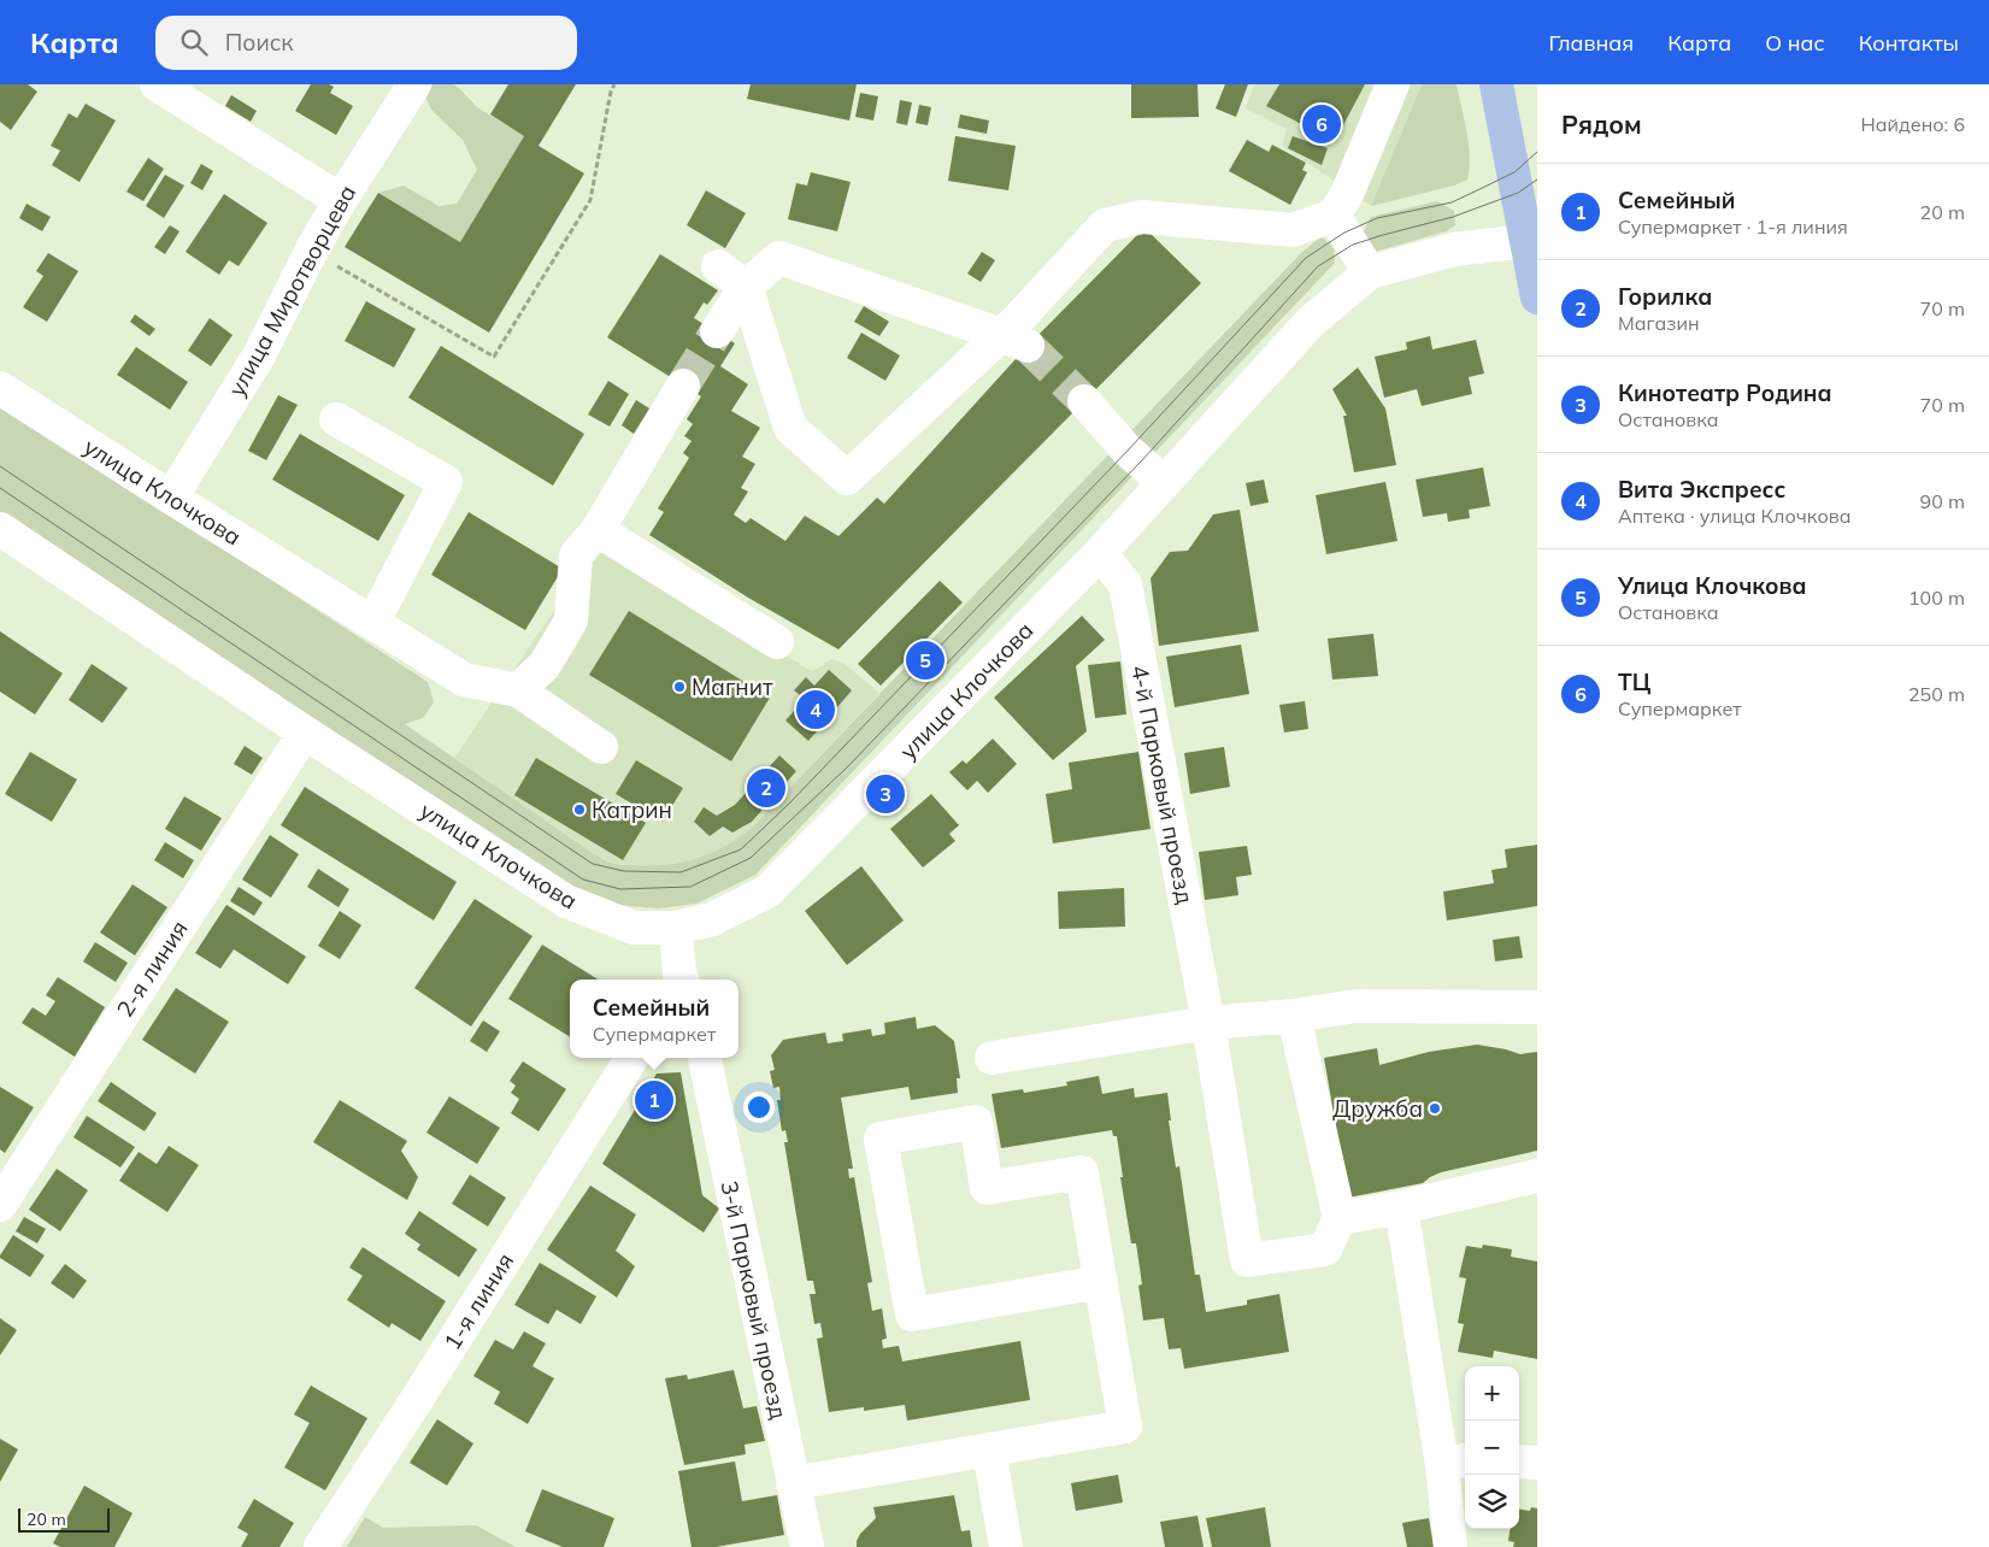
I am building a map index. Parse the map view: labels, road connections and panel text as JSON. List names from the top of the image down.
{
  "streets": {
    "street": [
      "улица Миротворцева",
      "улица Клочкова",
      "4-й Парковый проезд",
      "2-я линия",
      "3-й Парковый проезд",
      "1-я линия"
    ]
  },
  "crossings": [
    ["улица Миротворцева", "улица Клочкова"],
    ["улица Клочкова", "4-й Парковый проезд"],
    ["улица Клочкова", "2-я линия"]
  ],
  "places": ["Магнит", "Катрин", "Дружба"],
  "scale_bar": "20 m",
  "page": {
    "header": "Карта",
    "search": "Поиск",
    "nav": [
      "Главная",
      "Карта",
      "О нас",
      "Контакты"
    ],
    "heading": ["Рядом", "Найдено: 6"],
    "pins": [
      "6",
      "5",
      "4",
      "2",
      "3",
      "1"
    ],
    "list": [
      {
        "mark": "1",
        "name": "Семейный",
        "note": "Супермаркет · 1-я линия",
        "value": "20 m"
      },
      {
        "mark": "2",
        "name": "Горилка",
        "note": "Магазин",
        "value": "70 m"
      },
      {
        "mark": "3",
        "name": "Кинотеатр Родина",
        "note": "Остановка",
        "value": "70 m"
      },
      {
        "mark": "4",
        "name": "Вита Экспресс",
        "note": "Аптека · улица Клочкова",
        "value": "90 m"
      },
      {
        "mark": "5",
        "name": "Улица Клочкова",
        "note": "Остановка",
        "value": "100 m"
      },
      {
        "mark": "6",
        "name": "ТЦ",
        "note": "Супермаркет",
        "value": "250 m"
      }
    ],
    "popup": ["Семейный", "Супермаркет"],
    "map_buttons": ["+", "−"],
    "scale": "20 m"
  }
}
